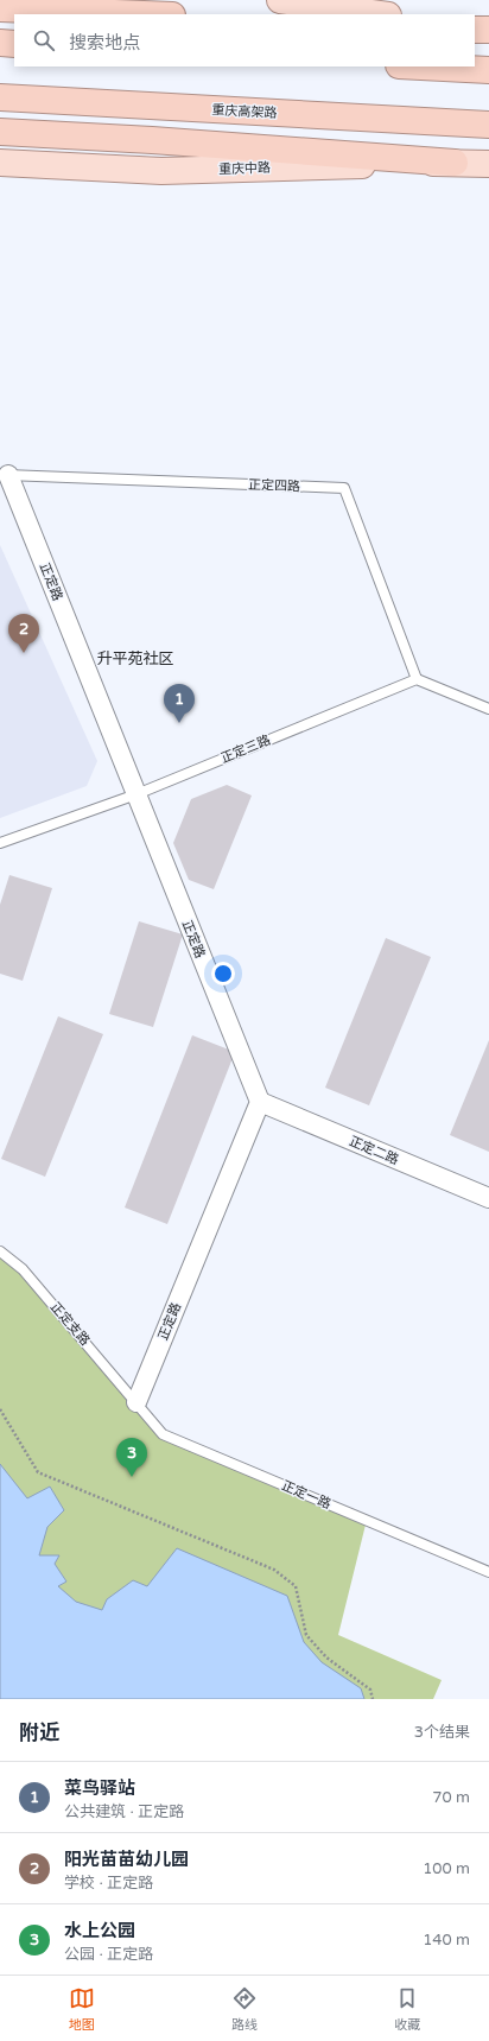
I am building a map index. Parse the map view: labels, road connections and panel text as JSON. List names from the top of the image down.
{
  "streets": {
    "highway": ["重庆高架路"],
    "main road": ["重庆中路"],
    "street": ["正定路", "正定二路"],
    "lane": [
      "正定四路",
      "正定三路",
      "正定支路",
      "正定一路"
    ]
  },
  "crossings": [
    ["正定四路", "正定路"],
    ["正定四路", "正定三路"],
    ["正定路", "正定三路"],
    ["正定路", "正定二路"],
    ["正定路", "正定支路"],
    ["正定路", "正定一路"],
    ["正定支路", "正定一路"]
  ],
  "districts": ["升平苑社区"],
  "page": {
    "search": "搜索地点",
    "pins": ["2", "1", "3"],
    "heading": ["附近", "3个结果"],
    "list": [
      {
        "mark": "1",
        "name": "菜鸟驿站",
        "note": "公共建筑 · 正定路",
        "value": "70 m"
      },
      {
        "mark": "2",
        "name": "阳光苗苗幼儿园",
        "note": "学校 · 正定路",
        "value": "100 m"
      },
      {
        "mark": "3",
        "name": "水上公园",
        "note": "公园 · 正定路",
        "value": "140 m"
      }
    ],
    "nav": ["地图", "路线", "收藏"]
  }
}
